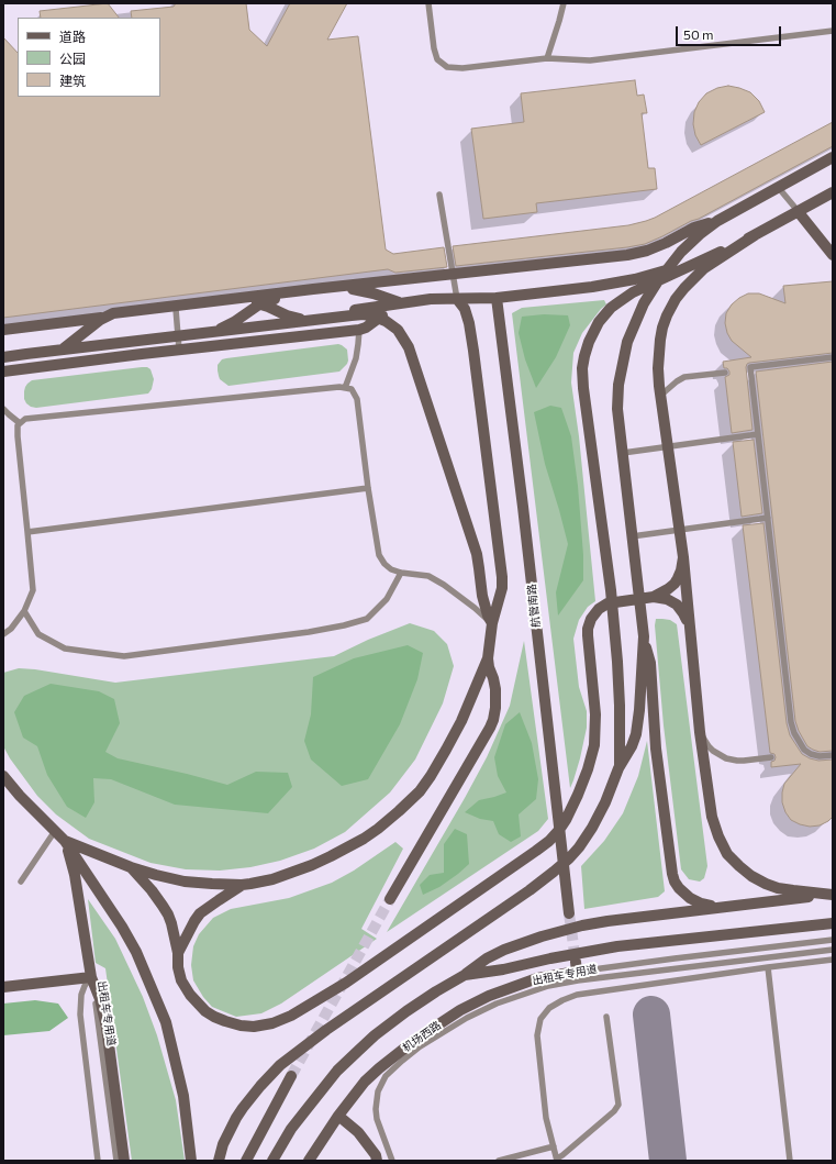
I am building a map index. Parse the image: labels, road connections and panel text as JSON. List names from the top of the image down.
{
  "streets": {
    "street": ["航管南路", "机场西路"],
    "lane": ["出租车专用道"]
  },
  "legend": ["道路", "公园", "建筑"],
  "scale_bar": "50 m"
}
